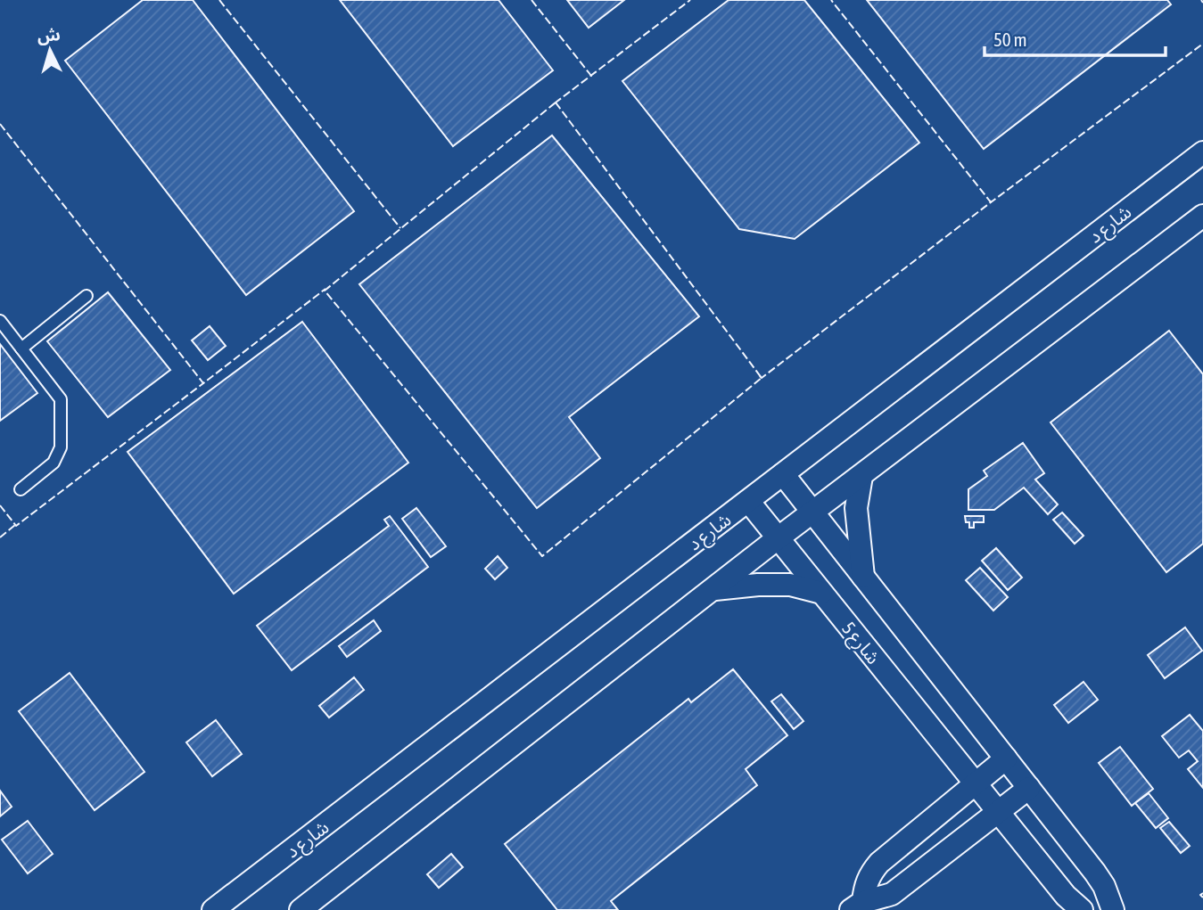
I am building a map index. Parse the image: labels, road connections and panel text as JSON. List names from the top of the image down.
{
  "streets": {
    "street": ["شارع د", "شارع 5"]
  },
  "crossings": [
    ["شارع د", "شارع 5"]
  ],
  "scale_bar": "50 m",
  "north": "top"
}
